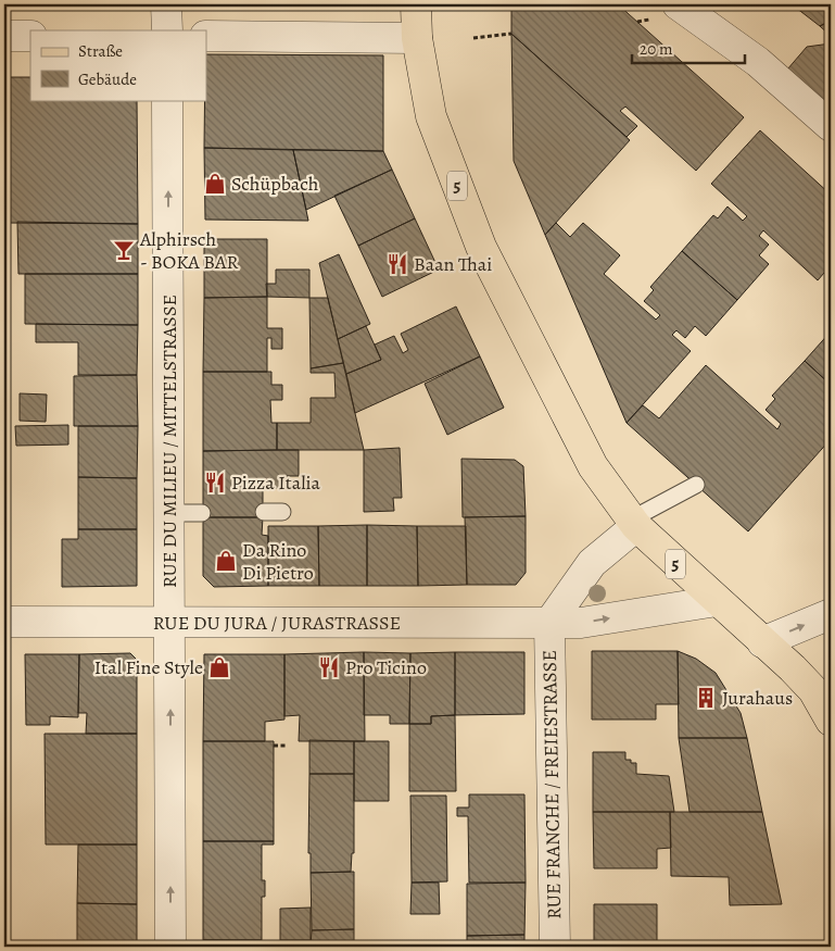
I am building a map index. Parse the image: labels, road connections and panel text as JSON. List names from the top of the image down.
{
  "streets": {
    "main road": ["5"],
    "street": ["RUE DU MILIEU / MITTELSTRASSE", "RUE DU JURA / JURASTRASSE", "RUE FRANCHE / FREIESTRASSE"]
  },
  "crossings": [
    ["5", "RUE DU JURA / JURASTRASSE"],
    ["RUE DU MILIEU / MITTELSTRASSE", "RUE DU JURA / JURASTRASSE"],
    ["RUE DU JURA / JURASTRASSE", "RUE FRANCHE / FREIESTRASSE"]
  ],
  "one_way": ["RUE DU MILIEU / MITTELSTRASSE"],
  "places": {
    "shop": ["Schüpbach", "Da Rino Di Pietro", "Ital Fine Style"],
    "bar": ["Alphirsch - BOKA BAR"],
    "restaurant": ["Baan Thai", "Pizza Italia", "Pro Ticino"],
    "building": ["Jurahaus"]
  },
  "legend": ["Straße", "Gebäude"],
  "scale_bar": "20 m"
}
